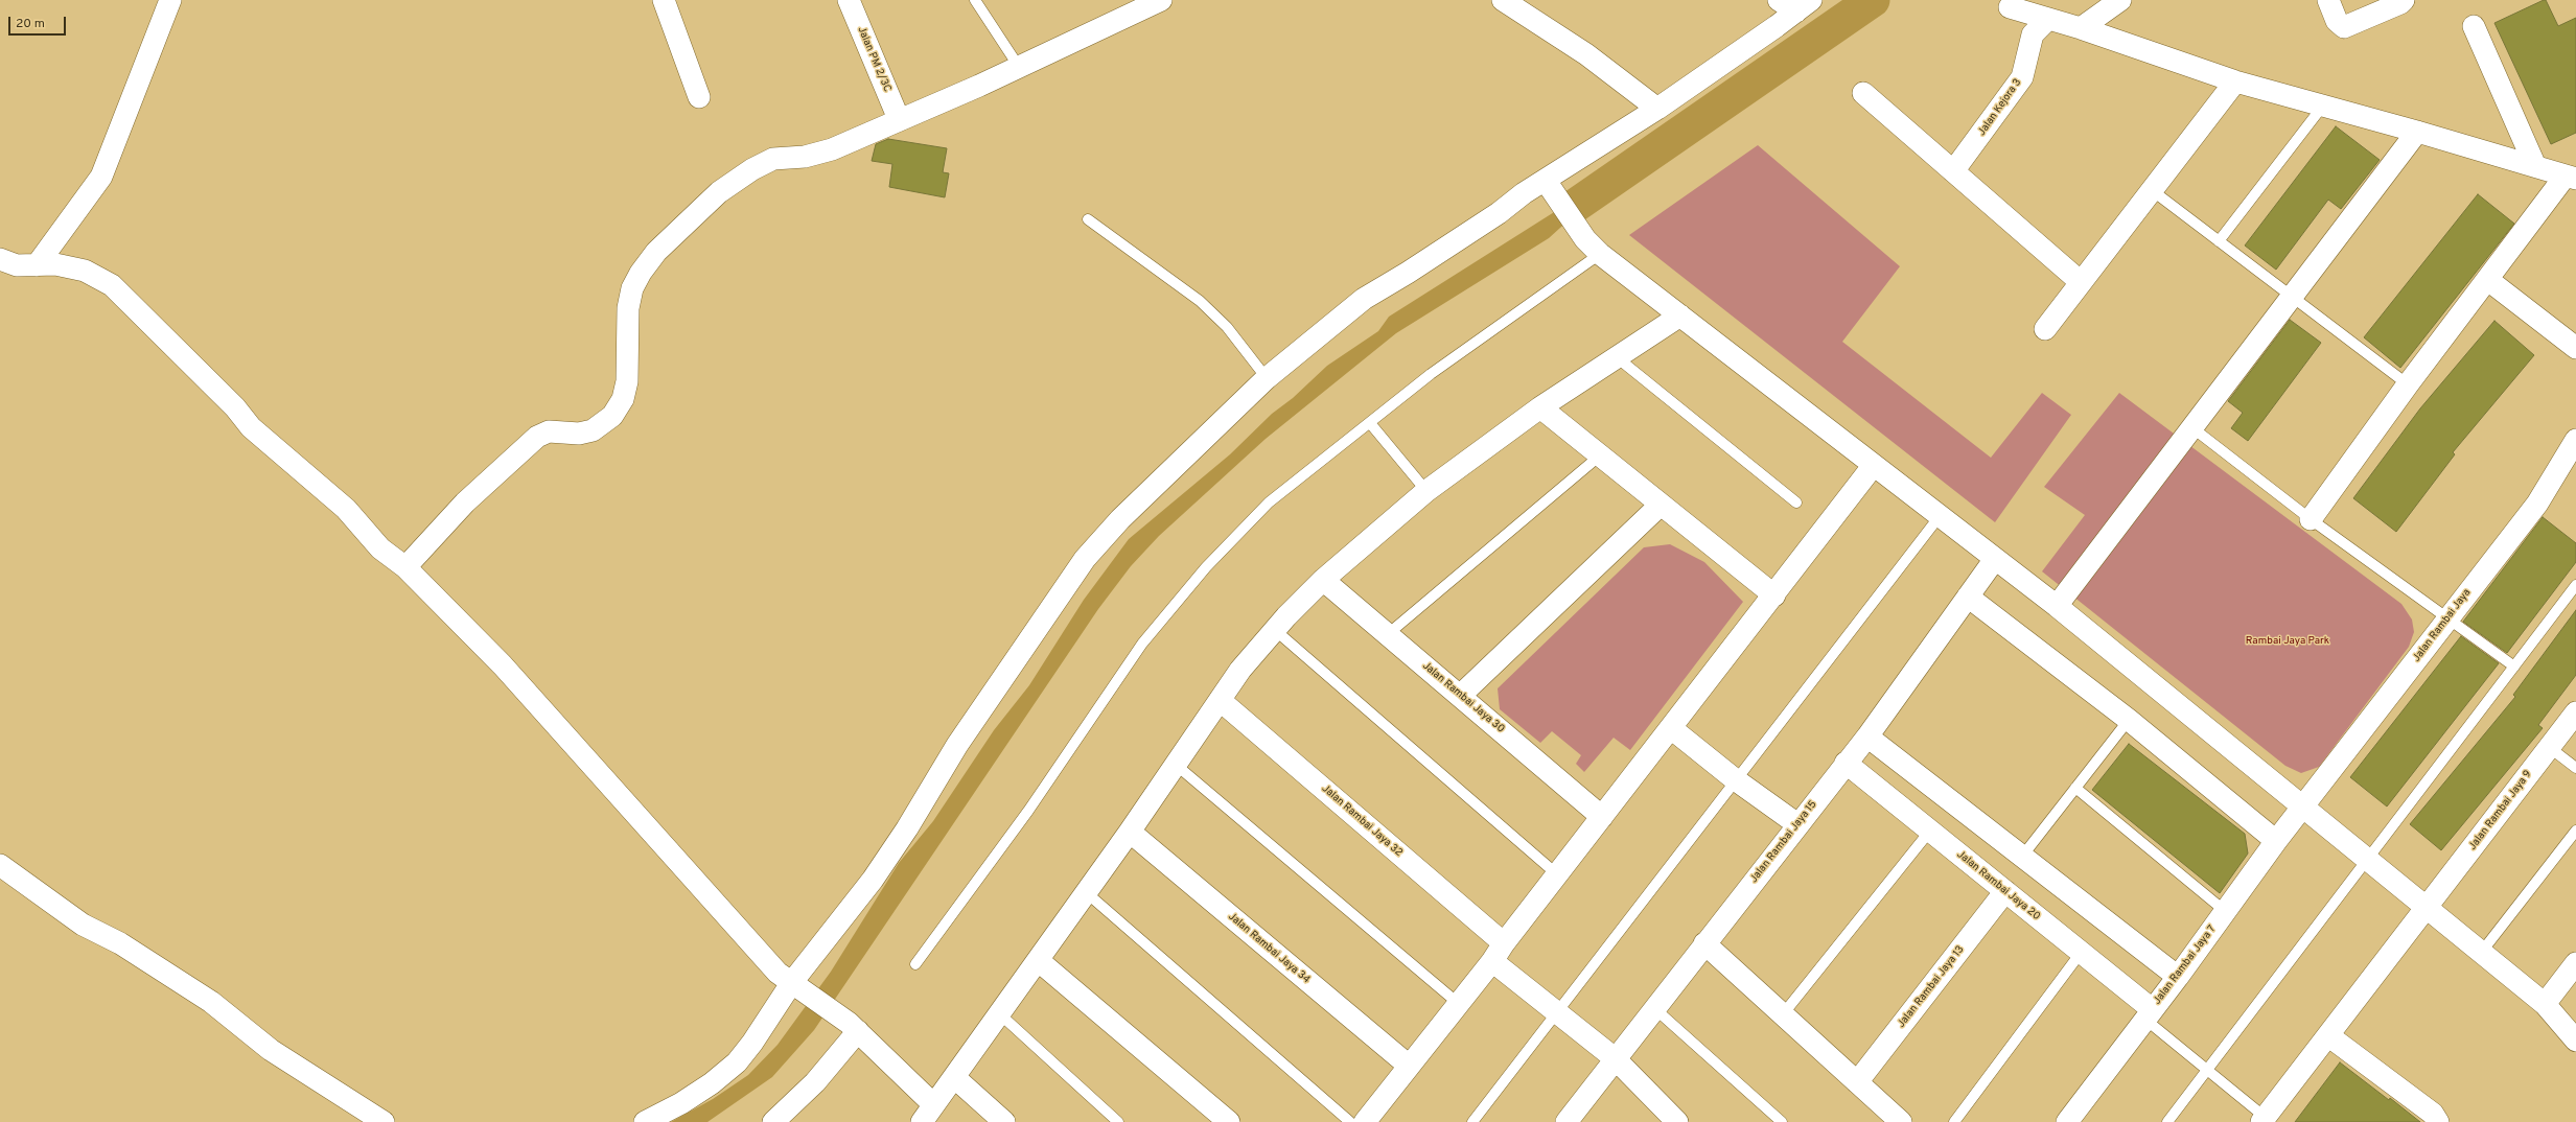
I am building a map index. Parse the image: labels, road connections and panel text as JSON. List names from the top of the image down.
{
  "streets": {
    "street": [
      "Jalan PM 2/3C",
      "Jalan Kejora 3",
      "Jalan Rambai Jaya",
      "Jalan Rambai Jaya 30",
      "Jalan Rambai Jaya 9",
      "Jalan Rambai Jaya 32",
      "Jalan Rambai Jaya 15",
      "Jalan Rambai Jaya 20",
      "Jalan Rambai Jaya 34",
      "Jalan Rambai Jaya 7",
      "Jalan Rambai Jaya 13"
    ]
  },
  "crossings": [
    ["Jalan Rambai Jaya", "Jalan Rambai Jaya 7"],
    ["Jalan Rambai Jaya 15", "Jalan Rambai Jaya 20"],
    ["Jalan Rambai Jaya 20", "Jalan Rambai Jaya 7"],
    ["Jalan Rambai Jaya 20", "Jalan Rambai Jaya 13"]
  ],
  "parks": ["Rambai Jaya Park"],
  "scale_bar": "20 m"
}
